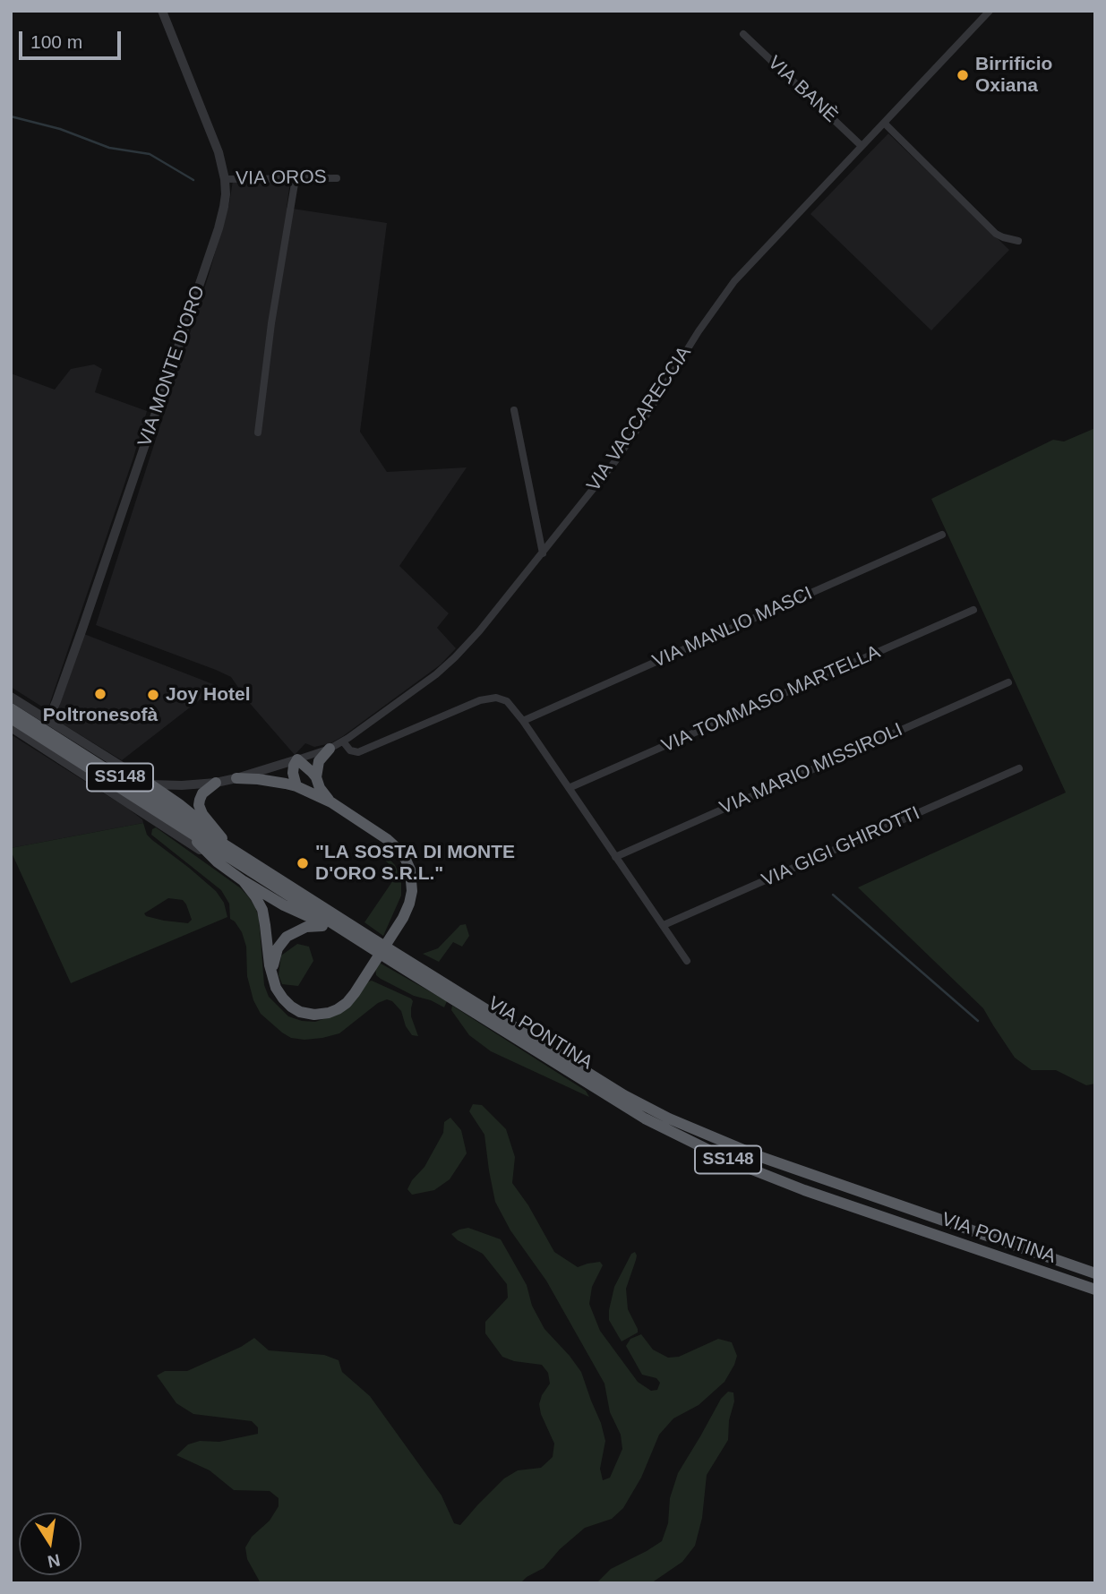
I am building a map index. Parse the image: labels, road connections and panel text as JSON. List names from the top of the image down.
{
  "streets": {
    "highway": ["SS148", "VIA PONTINA"],
    "street": [
      "VIA BANÈ",
      "VIA OROS",
      "VIA MONTE D'ORO",
      "VIA VACCARECCIA",
      "VIA MANLIO MASCI",
      "VIA TOMMASO MARTELLA",
      "VIA MARIO MISSIROLI",
      "VIA GIGI GHIROTTI"
    ]
  },
  "crossings": [
    ["VIA BANÈ", "VIA VACCARECCIA"],
    ["VIA OROS", "VIA MONTE D'ORO"]
  ],
  "places": [
    "Birrificio Oxiana",
    "Poltronesofà",
    "Joy Hotel",
    "\"LA SOSTA DI MONTE D'ORO S.R.L.\""
  ],
  "scale_bar": "100 m",
  "north": "bottom"
}
